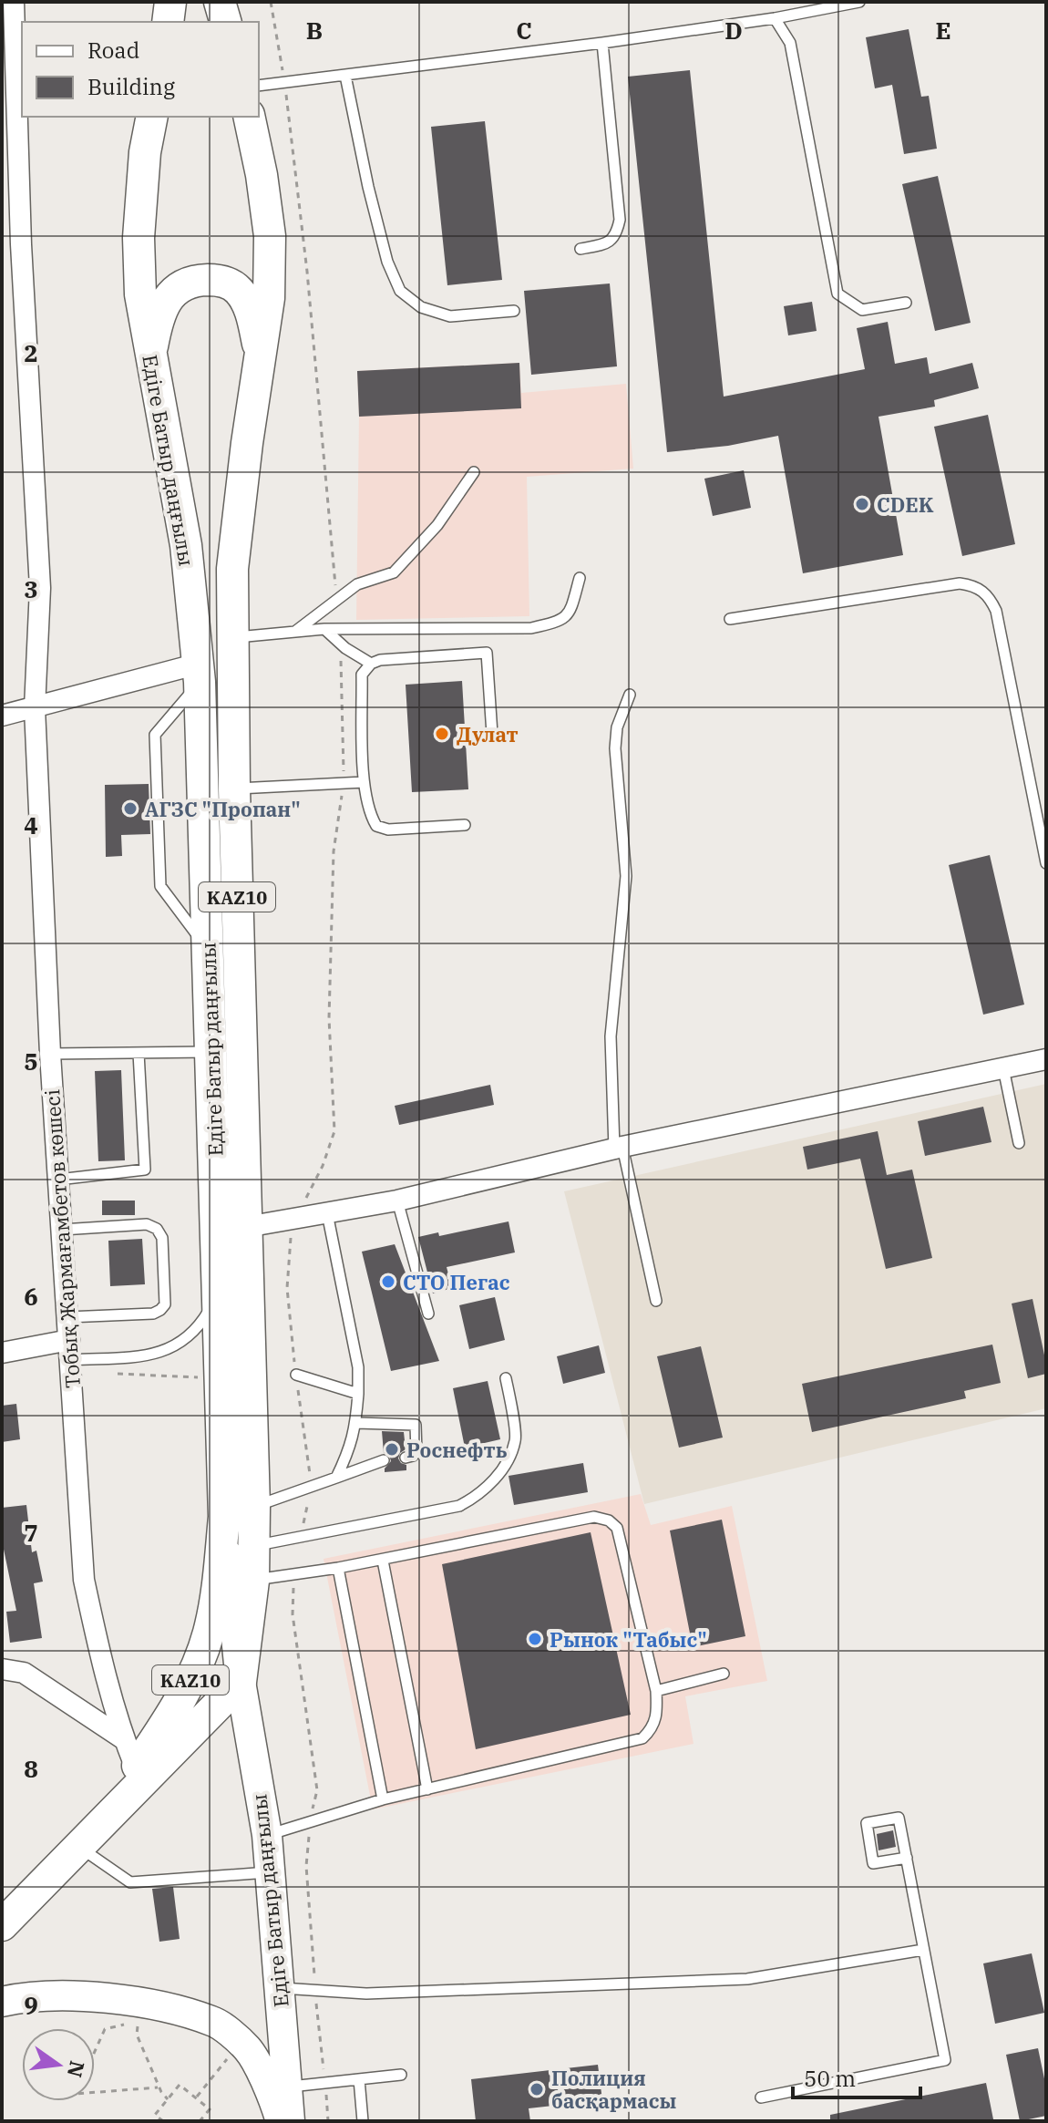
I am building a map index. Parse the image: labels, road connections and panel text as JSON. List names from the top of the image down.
{
  "streets": {
    "main road": ["Едіге Батыр даңғылы", "KAZ10"],
    "street": ["Тобық Жармағамбетов көшесі"]
  },
  "crossings": [
    ["Едіге Батыр даңғылы", "KAZ10"],
    ["KAZ10", "Тобық Жармағамбетов көшесі"]
  ],
  "places": [
    "CDEK",
    "Дулат",
    "АГЗС \"Пропан\"",
    "СТО Пегас",
    "Роснефть",
    "Рынок \"Табыс\"",
    "Полиция басқармасы"
  ],
  "legend": ["Road", "Building"],
  "scale_bar": "50 m",
  "north": "right",
  "grid": {
    "columns": [
      "B",
      "C",
      "D",
      "E"
    ],
    "rows": [
      "2",
      "3",
      "4",
      "5",
      "6",
      "7",
      "8",
      "9"
    ]
  }
}
